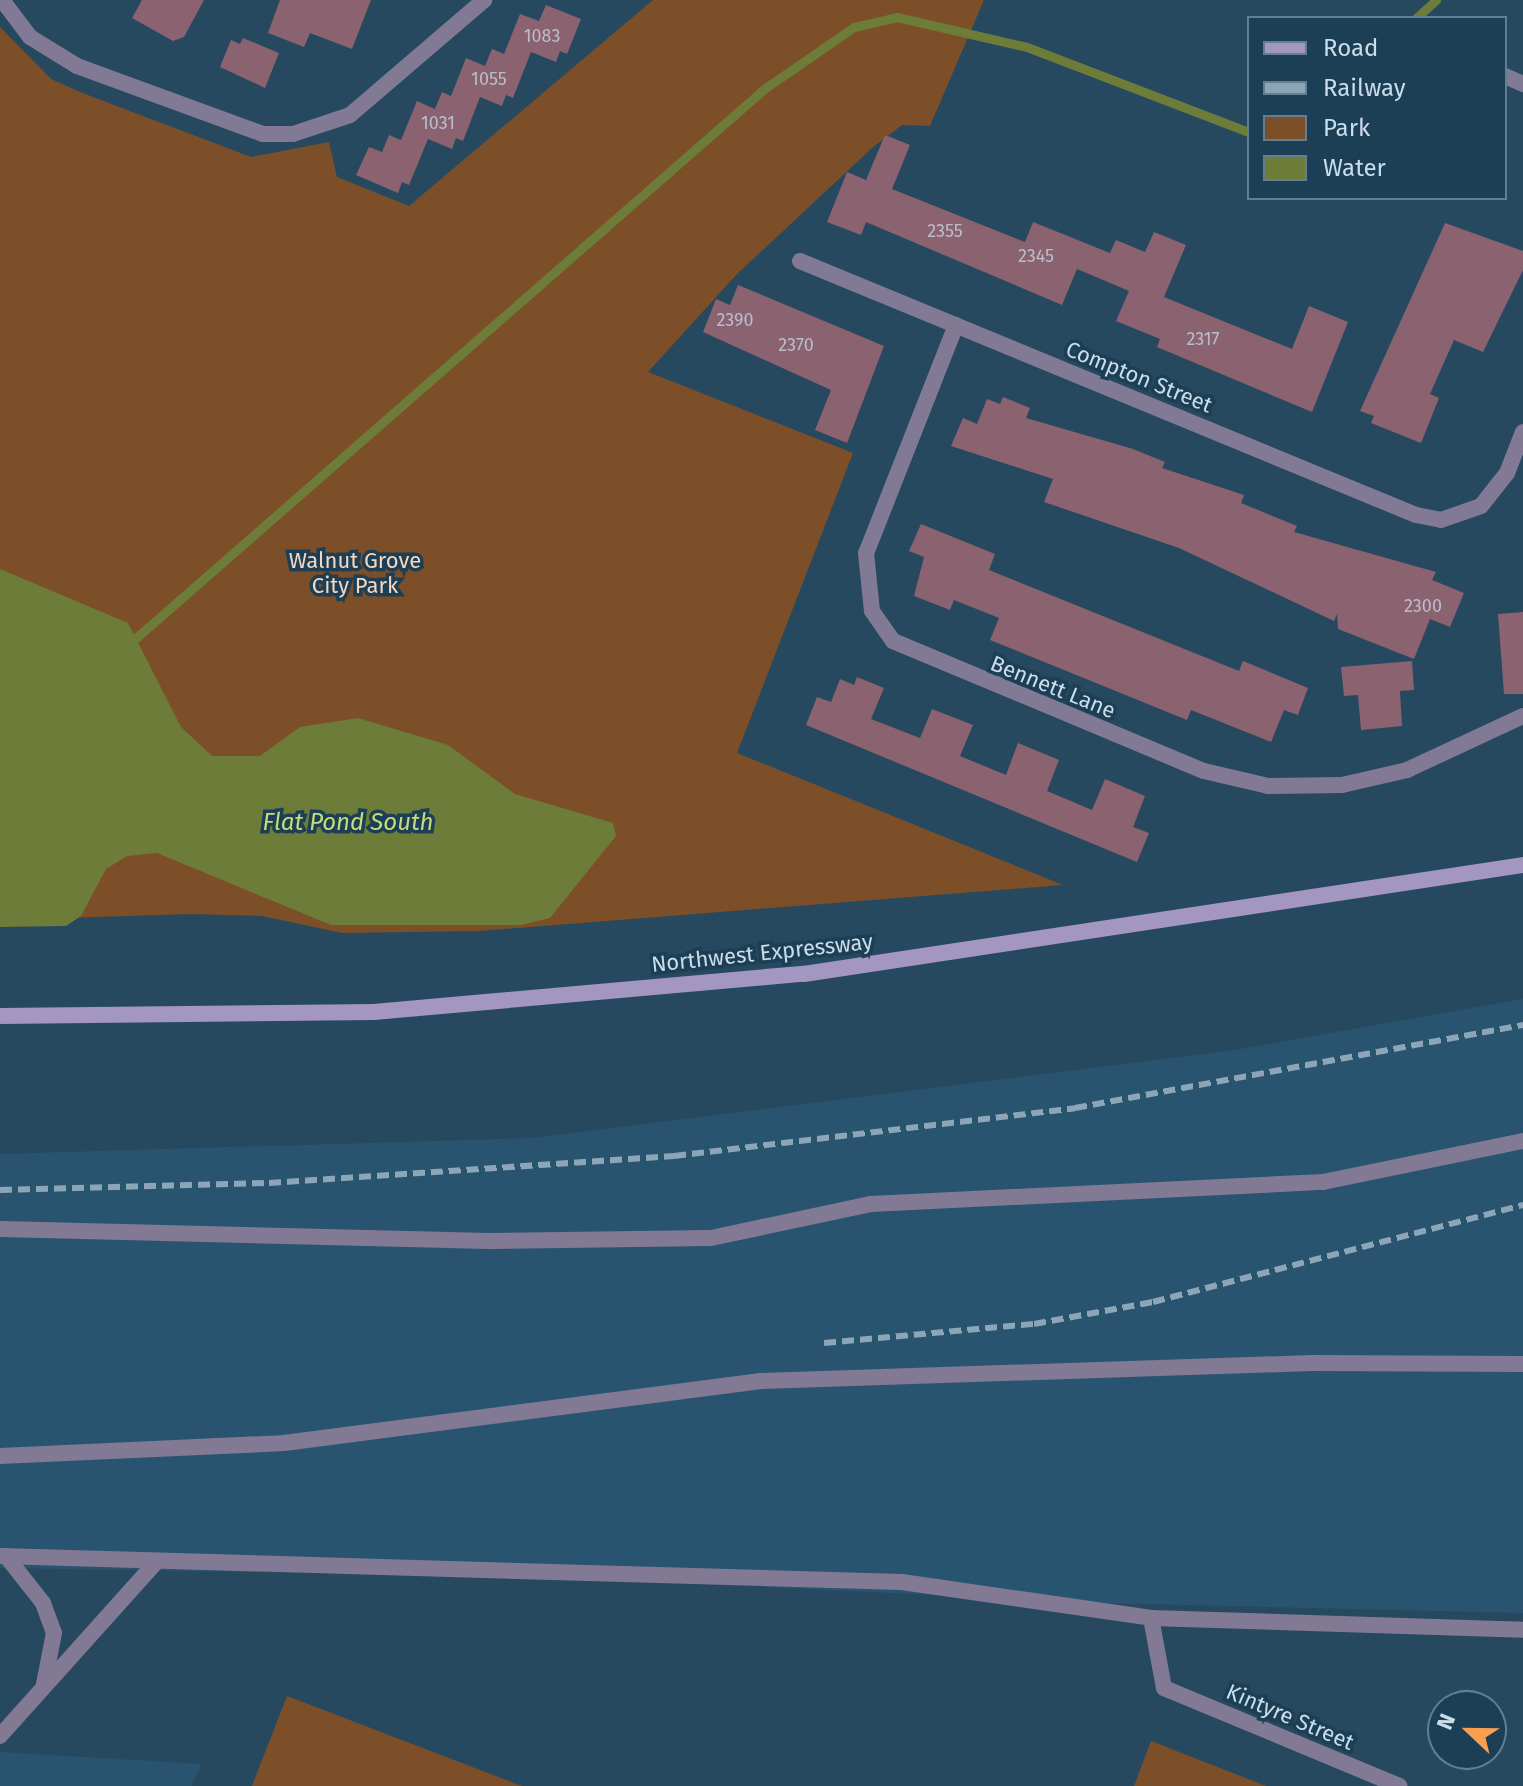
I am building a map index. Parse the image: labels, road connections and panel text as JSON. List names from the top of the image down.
{
  "streets": {
    "main road": ["Northwest Expressway"],
    "street": ["Compton Street", "Bennett Lane", "Kintyre Street"]
  },
  "crossings": [
    ["Compton Street", "Bennett Lane"]
  ],
  "water": ["Flat Pond South"],
  "parks": ["Walnut Grove City Park"],
  "house_numbers": [
    "1083",
    "1055",
    "1031",
    "2355",
    "2345",
    "2390",
    "2317",
    "2370",
    "2300"
  ],
  "legend": [
    "Road",
    "Railway",
    "Park",
    "Water"
  ],
  "north": "left"
}
